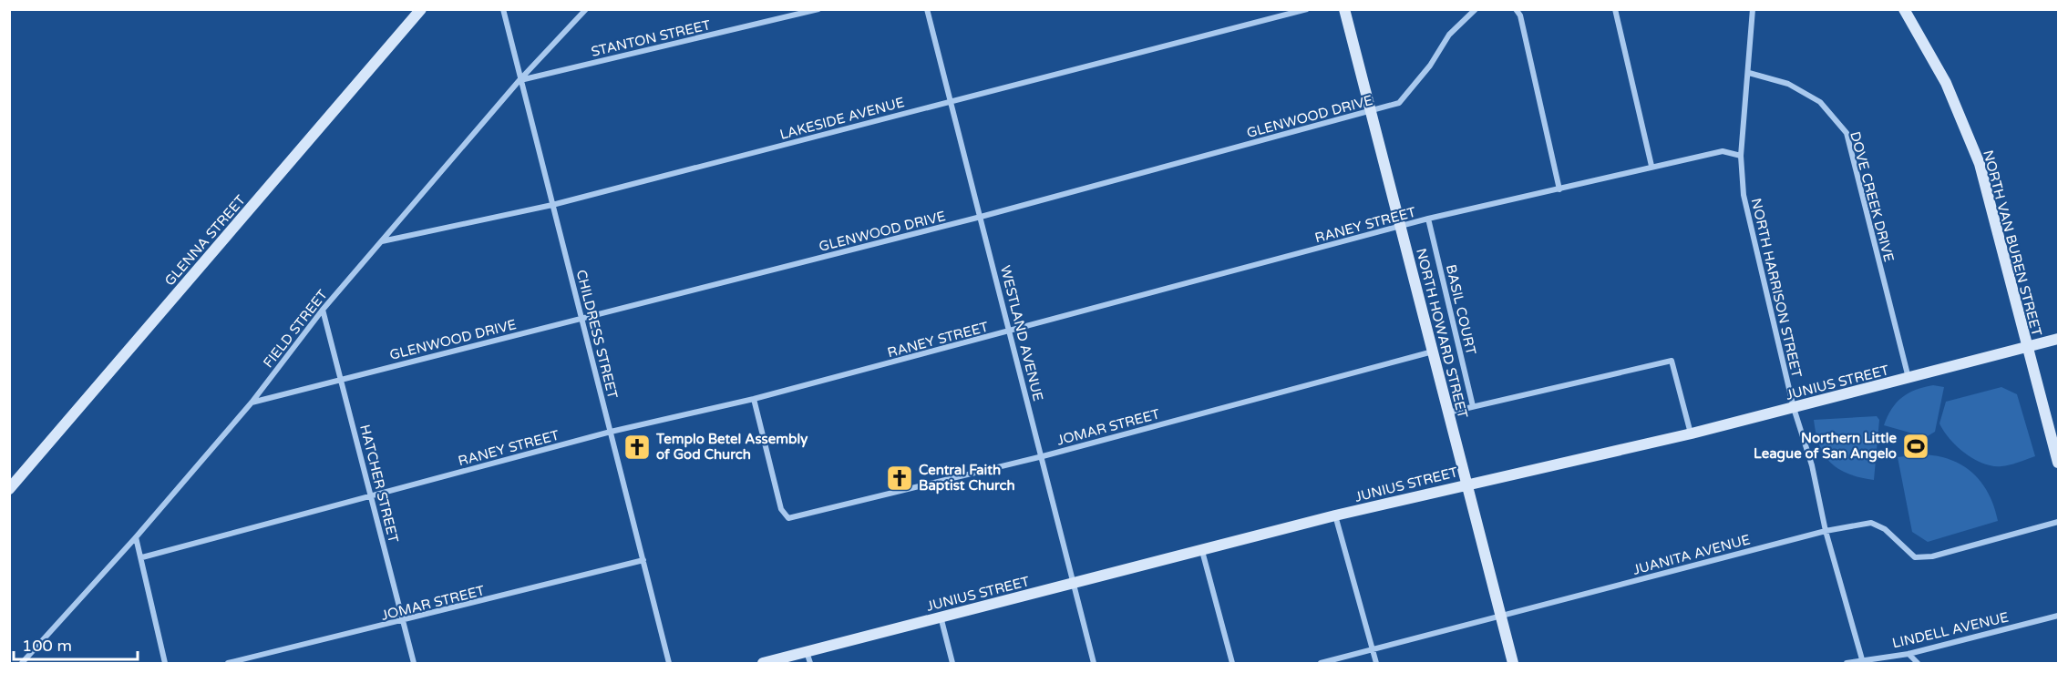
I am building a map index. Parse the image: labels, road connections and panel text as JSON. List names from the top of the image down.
{
  "streets": {
    "street": [
      "STANTON STREET",
      "GLENWOOD DRIVE",
      "LAKESIDE AVENUE",
      "DOVE CREEK DRIVE",
      "RANEY STREET",
      "GLENNA STREET",
      "NORTH VAN BUREN STREET",
      "NORTH HARRISON STREET",
      "BASIL COURT",
      "FIELD STREET",
      "WESTLAND AVENUE",
      "NORTH HOWARD STREET",
      "CHILDRESS STREET",
      "JUNIUS STREET",
      "JOMAR STREET",
      "HATCHER STREET",
      "JUANITA AVENUE",
      "LINDELL AVENUE"
    ]
  },
  "crossings": [
    ["STANTON STREET", "FIELD STREET"],
    ["STANTON STREET", "CHILDRESS STREET"],
    ["GLENWOOD DRIVE", "FIELD STREET"],
    ["GLENWOOD DRIVE", "WESTLAND AVENUE"],
    ["GLENWOOD DRIVE", "NORTH HOWARD STREET"],
    ["GLENWOOD DRIVE", "CHILDRESS STREET"],
    ["GLENWOOD DRIVE", "HATCHER STREET"],
    ["LAKESIDE AVENUE", "FIELD STREET"],
    ["LAKESIDE AVENUE", "WESTLAND AVENUE"],
    ["LAKESIDE AVENUE", "CHILDRESS STREET"],
    ["DOVE CREEK DRIVE", "NORTH HARRISON STREET"],
    ["DOVE CREEK DRIVE", "JUNIUS STREET"],
    ["RANEY STREET", "NORTH HARRISON STREET"],
    ["RANEY STREET", "BASIL COURT"],
    ["RANEY STREET", "WESTLAND AVENUE"],
    ["RANEY STREET", "NORTH HOWARD STREET"],
    ["RANEY STREET", "CHILDRESS STREET"],
    ["RANEY STREET", "JOMAR STREET"],
    ["RANEY STREET", "HATCHER STREET"],
    ["NORTH VAN BUREN STREET", "JUNIUS STREET"],
    ["NORTH HARRISON STREET", "JUNIUS STREET"],
    ["NORTH HARRISON STREET", "JUANITA AVENUE"],
    ["NORTH HARRISON STREET", "LINDELL AVENUE"],
    ["FIELD STREET", "CHILDRESS STREET"],
    ["FIELD STREET", "HATCHER STREET"],
    ["WESTLAND AVENUE", "JUNIUS STREET"],
    ["WESTLAND AVENUE", "JOMAR STREET"],
    ["NORTH HOWARD STREET", "JUNIUS STREET"],
    ["NORTH HOWARD STREET", "JOMAR STREET"],
    ["NORTH HOWARD STREET", "JUANITA AVENUE"],
    ["CHILDRESS STREET", "JOMAR STREET"],
    ["JOMAR STREET", "HATCHER STREET"]
  ],
  "places": {
    "sports": ["Northern Little League of San Angelo"],
    "church": ["Templo Betel Assembly of God Church", "Central Faith Baptist Church"]
  },
  "scale_bar": "100 m"
}
